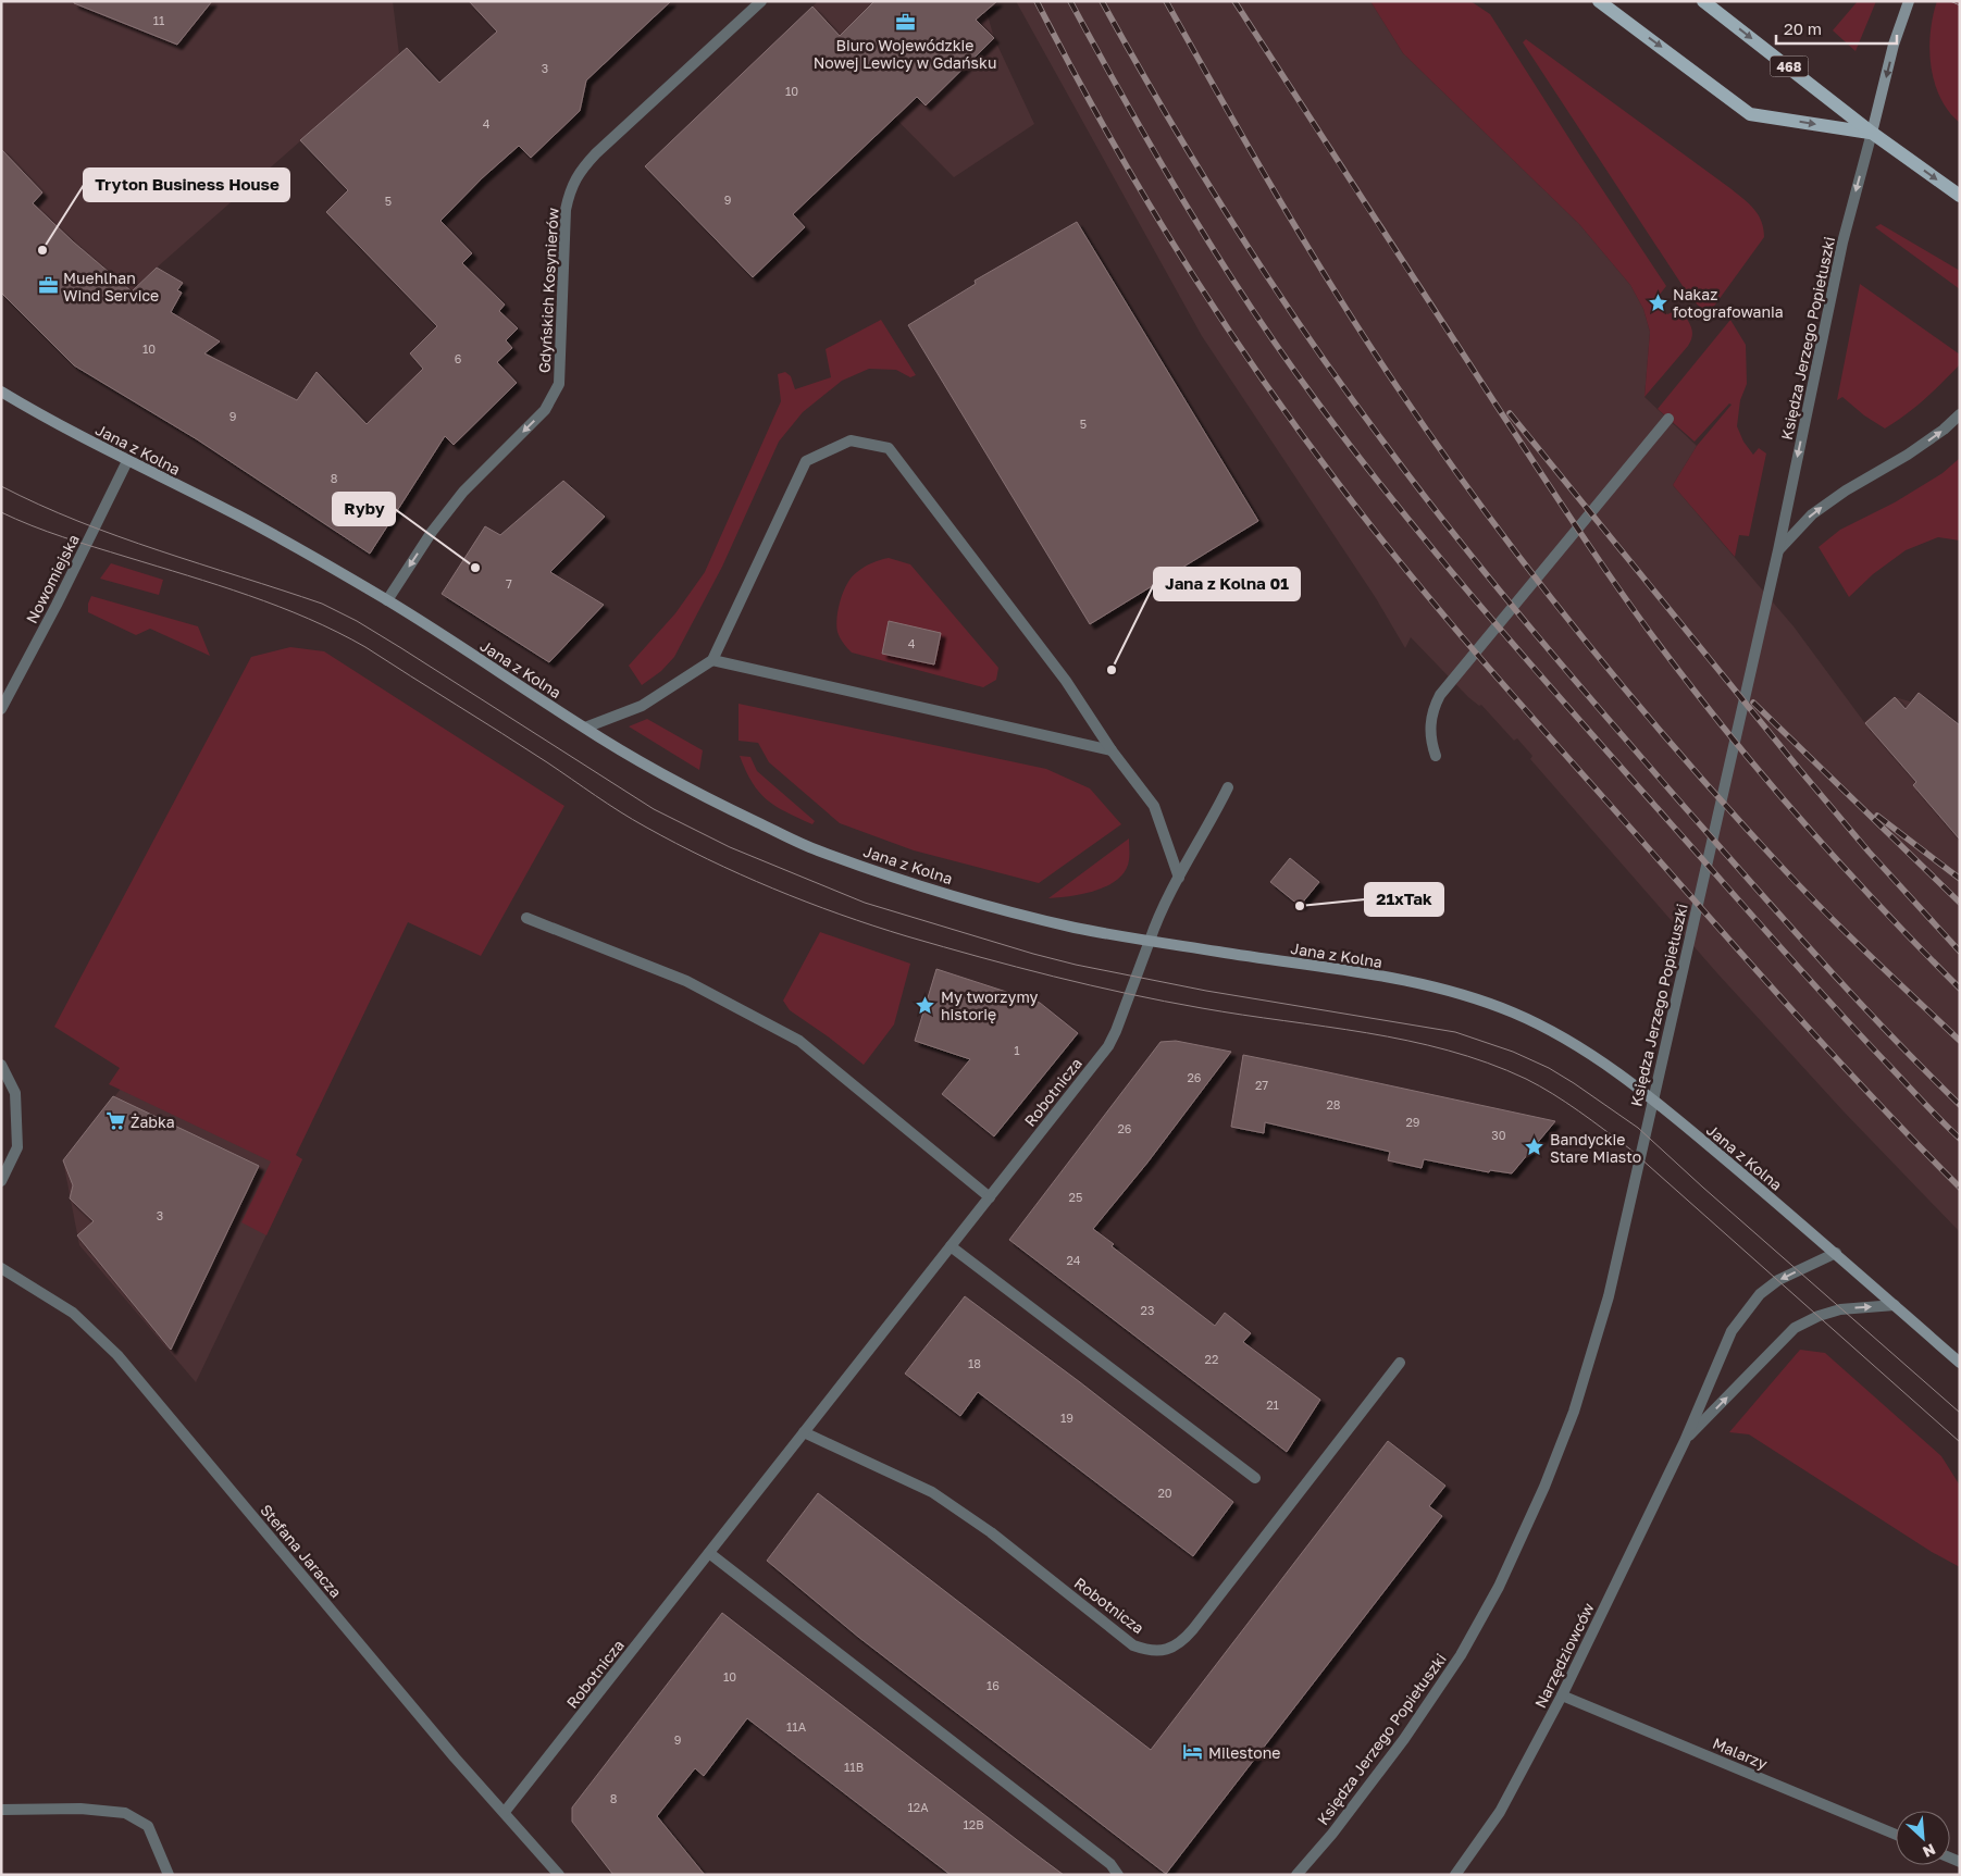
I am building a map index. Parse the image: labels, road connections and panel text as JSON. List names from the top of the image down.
{
  "streets": {
    "main road": ["468", "Jana z Kolna"],
    "street": [
      "Gdyńskich Kosynierów",
      "Księdza Jerzego Popiełuszki",
      "Nowomiejska",
      "Robotnicza",
      "Stefana Jaracza",
      "Narzędziowców",
      "Malarzy"
    ]
  },
  "crossings": [
    ["468", "Księdza Jerzego Popiełuszki"],
    ["Gdyńskich Kosynierów", "Jana z Kolna"],
    ["Jana z Kolna", "Nowomiejska"],
    ["Jana z Kolna", "Robotnicza"],
    ["Jana z Kolna", "Narzędziowców"],
    ["Robotnicza", "Stefana Jaracza"],
    ["Narzędziowców", "Malarzy"]
  ],
  "one_way": ["Gdyńskich Kosynierów"],
  "places": {
    "office": ["Biuro Wojewódzkie Nowej Lewicy w Gdańsku", "Muehlhan Wind Service"],
    "other": [
      "Tryton Business House",
      "Ryby",
      "Jana z Kolna 01",
      "21xTak"
    ],
    "place": ["Nakaz fotografowania", "My tworzymy historię", "Bandyckie Stare Miasto"],
    "supermarket": ["Żabka"],
    "hotel": ["Milestone"]
  },
  "house_numbers": [
    "11",
    "3",
    "10",
    "4",
    "9",
    "5",
    "10",
    "6",
    "9",
    "5",
    "8",
    "7",
    "4",
    "1",
    "26",
    "27",
    "28",
    "29",
    "26",
    "30",
    "25",
    "3",
    "24",
    "23",
    "22",
    "18",
    "21",
    "19",
    "20",
    "10",
    "16",
    "11A",
    "9",
    "11B",
    "8",
    "12A",
    "12B"
  ],
  "scale_bar": "20 m",
  "north": "bottom right"
}
